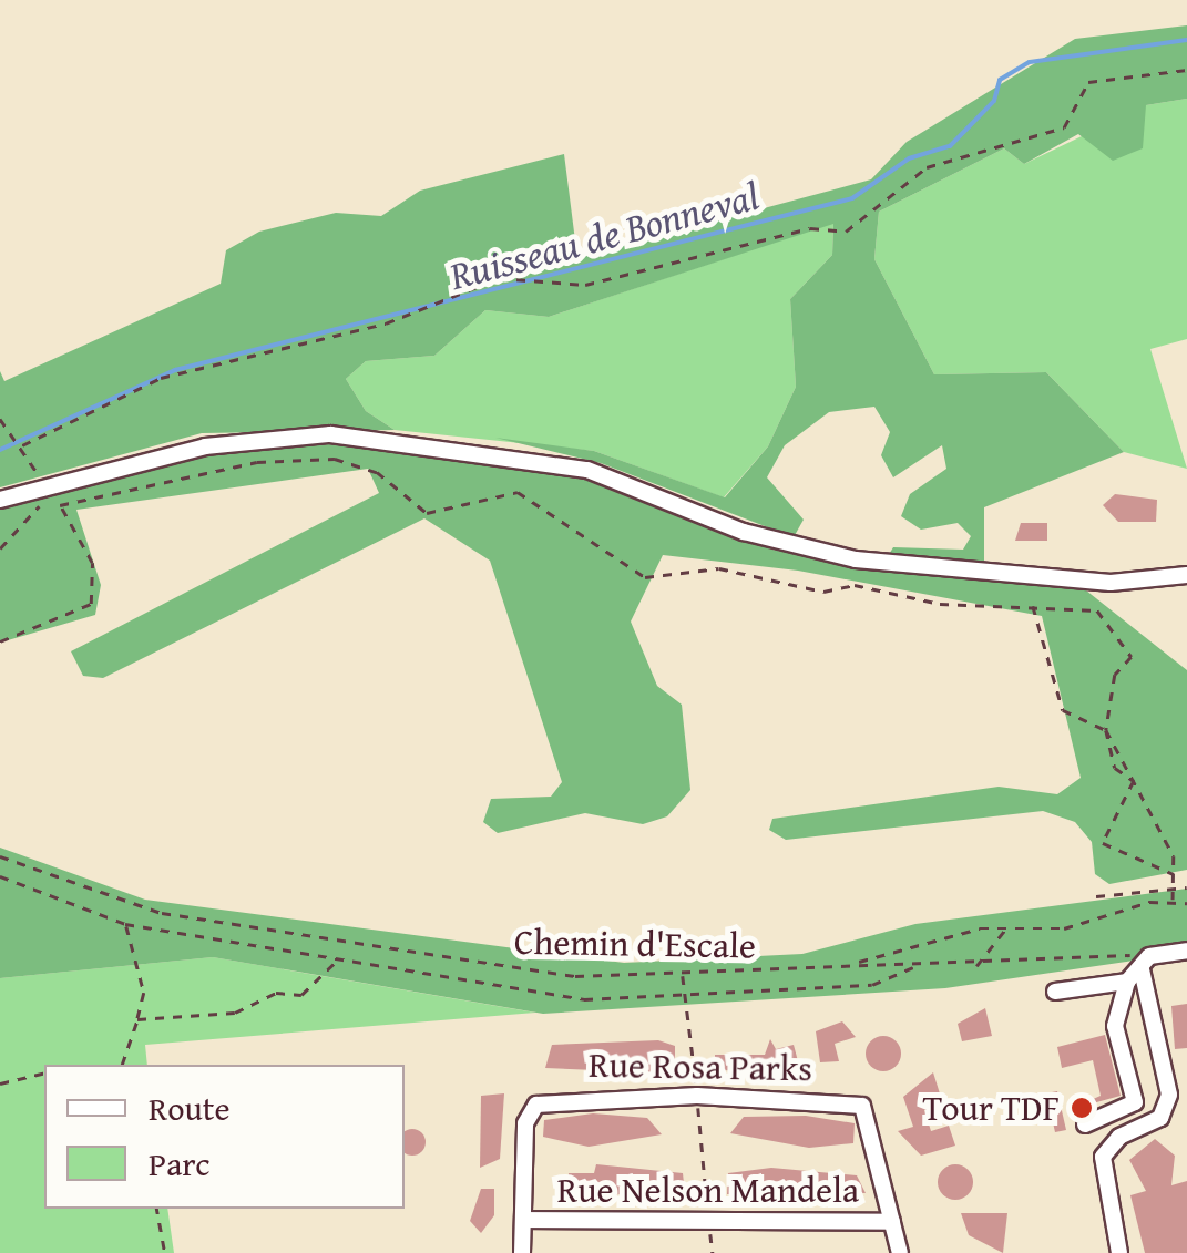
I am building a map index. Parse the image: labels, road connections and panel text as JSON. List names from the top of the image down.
{
  "streets": {
    "street": ["Rue Rosa Parks", "Rue Nelson Mandela"],
    "path": ["Chemin d'Escale"]
  },
  "crossings": [
    ["Rue Rosa Parks", "Rue Nelson Mandela"]
  ],
  "water": ["Ruisseau de Bonneval"],
  "places": ["Tour TDF"],
  "legend": ["Route", "Parc"]
}
